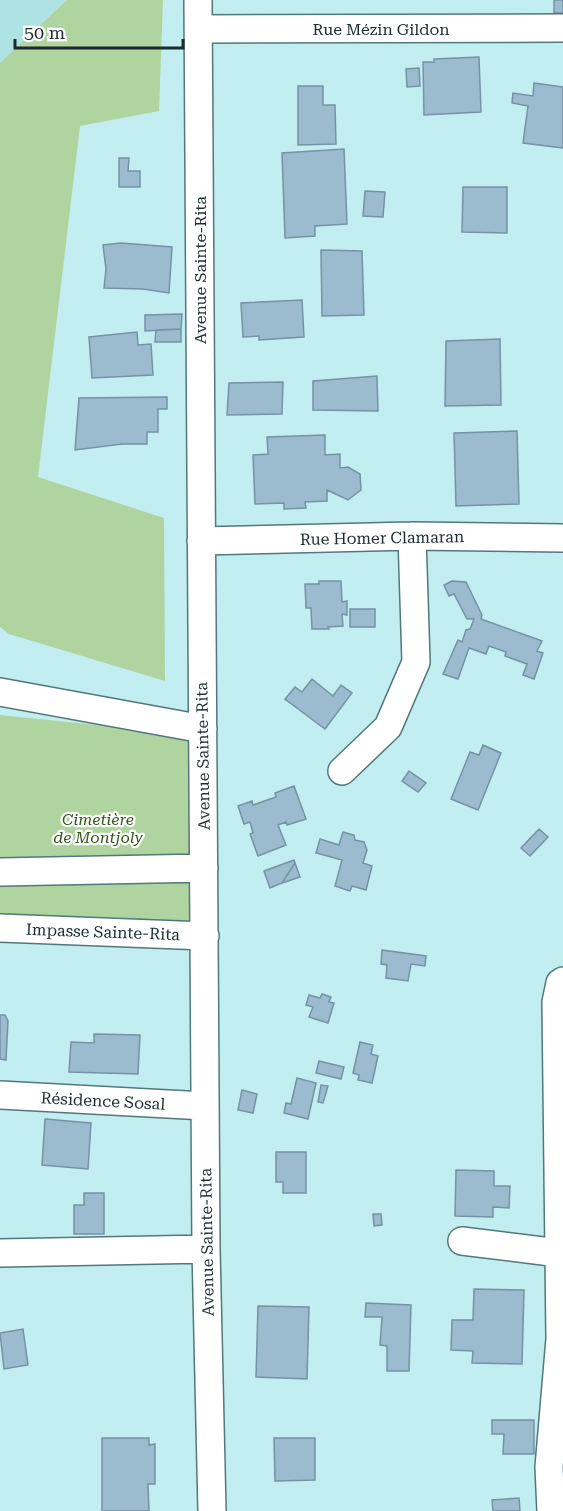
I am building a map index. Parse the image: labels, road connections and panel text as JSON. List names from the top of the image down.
{
  "streets": {
    "street": [
      "Rue Mézin Gildon",
      "Avenue Sainte-Rita",
      "Rue Homer Clamaran",
      "Impasse Sainte-Rita",
      "Résidence Sosal"
    ]
  },
  "crossings": [
    ["Rue Mézin Gildon", "Avenue Sainte-Rita"],
    ["Avenue Sainte-Rita", "Rue Homer Clamaran"],
    ["Avenue Sainte-Rita", "Impasse Sainte-Rita"],
    ["Avenue Sainte-Rita", "Résidence Sosal"]
  ],
  "parks": ["Cimetière de Montjoly"],
  "scale_bar": "50 m"
}
